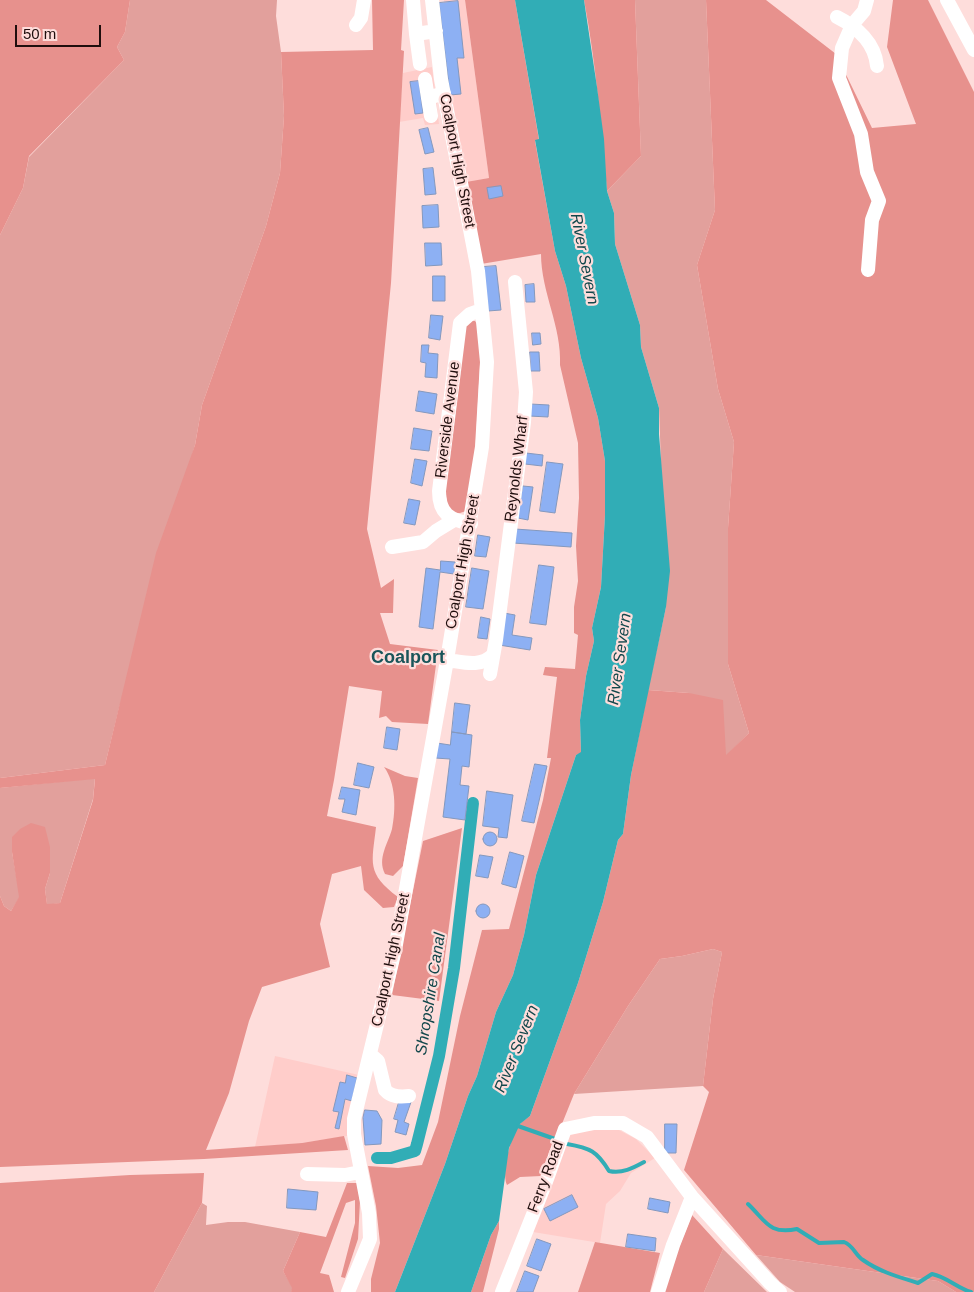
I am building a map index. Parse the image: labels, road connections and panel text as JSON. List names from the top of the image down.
{
  "streets": {
    "street": [
      "Coalport High Street",
      "Riverside Avenue",
      "Reynolds Wharf",
      "Ferry Road"
    ]
  },
  "crossings": [
    ["Coalport High Street", "Riverside Avenue"]
  ],
  "districts": ["Coalport"],
  "water": ["River Severn", "Shropshire Canal"],
  "scale_bar": "50 m"
}
